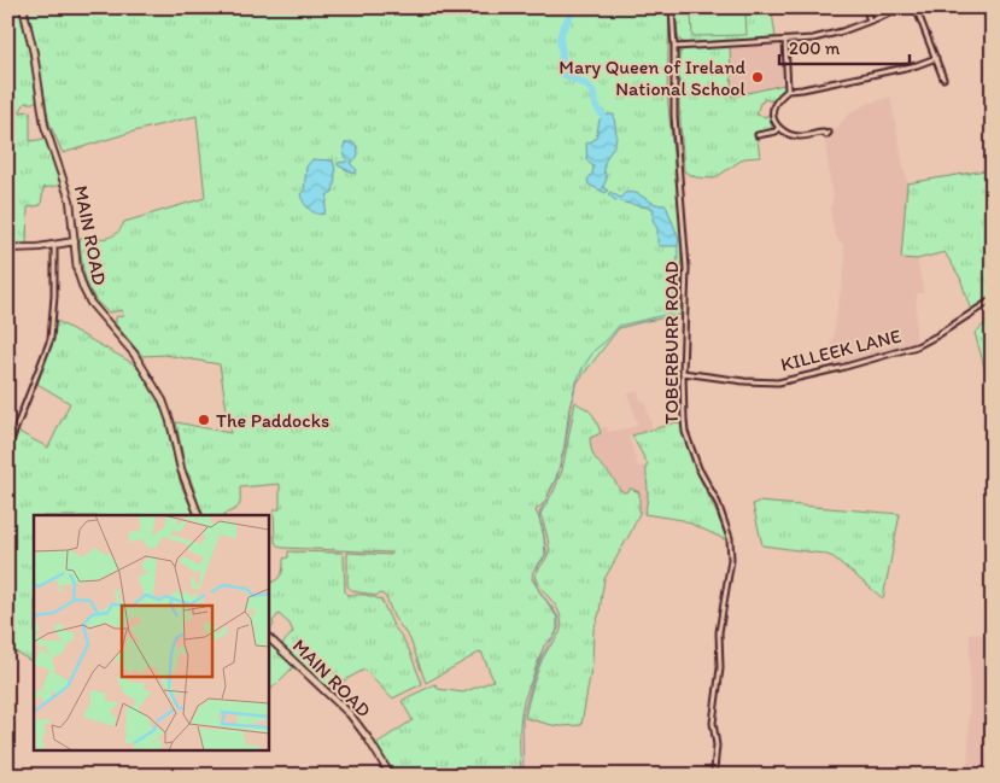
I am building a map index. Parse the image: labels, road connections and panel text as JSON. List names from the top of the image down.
{
  "streets": {
    "main road": ["MAIN ROAD"],
    "street": ["TOBERBURR ROAD", "KILLEEK LANE"]
  },
  "crossings": [
    ["TOBERBURR ROAD", "KILLEEK LANE"]
  ],
  "places": ["Mary Queen of Ireland National School", "The Paddocks"],
  "scale_bar": "200 m"
}
